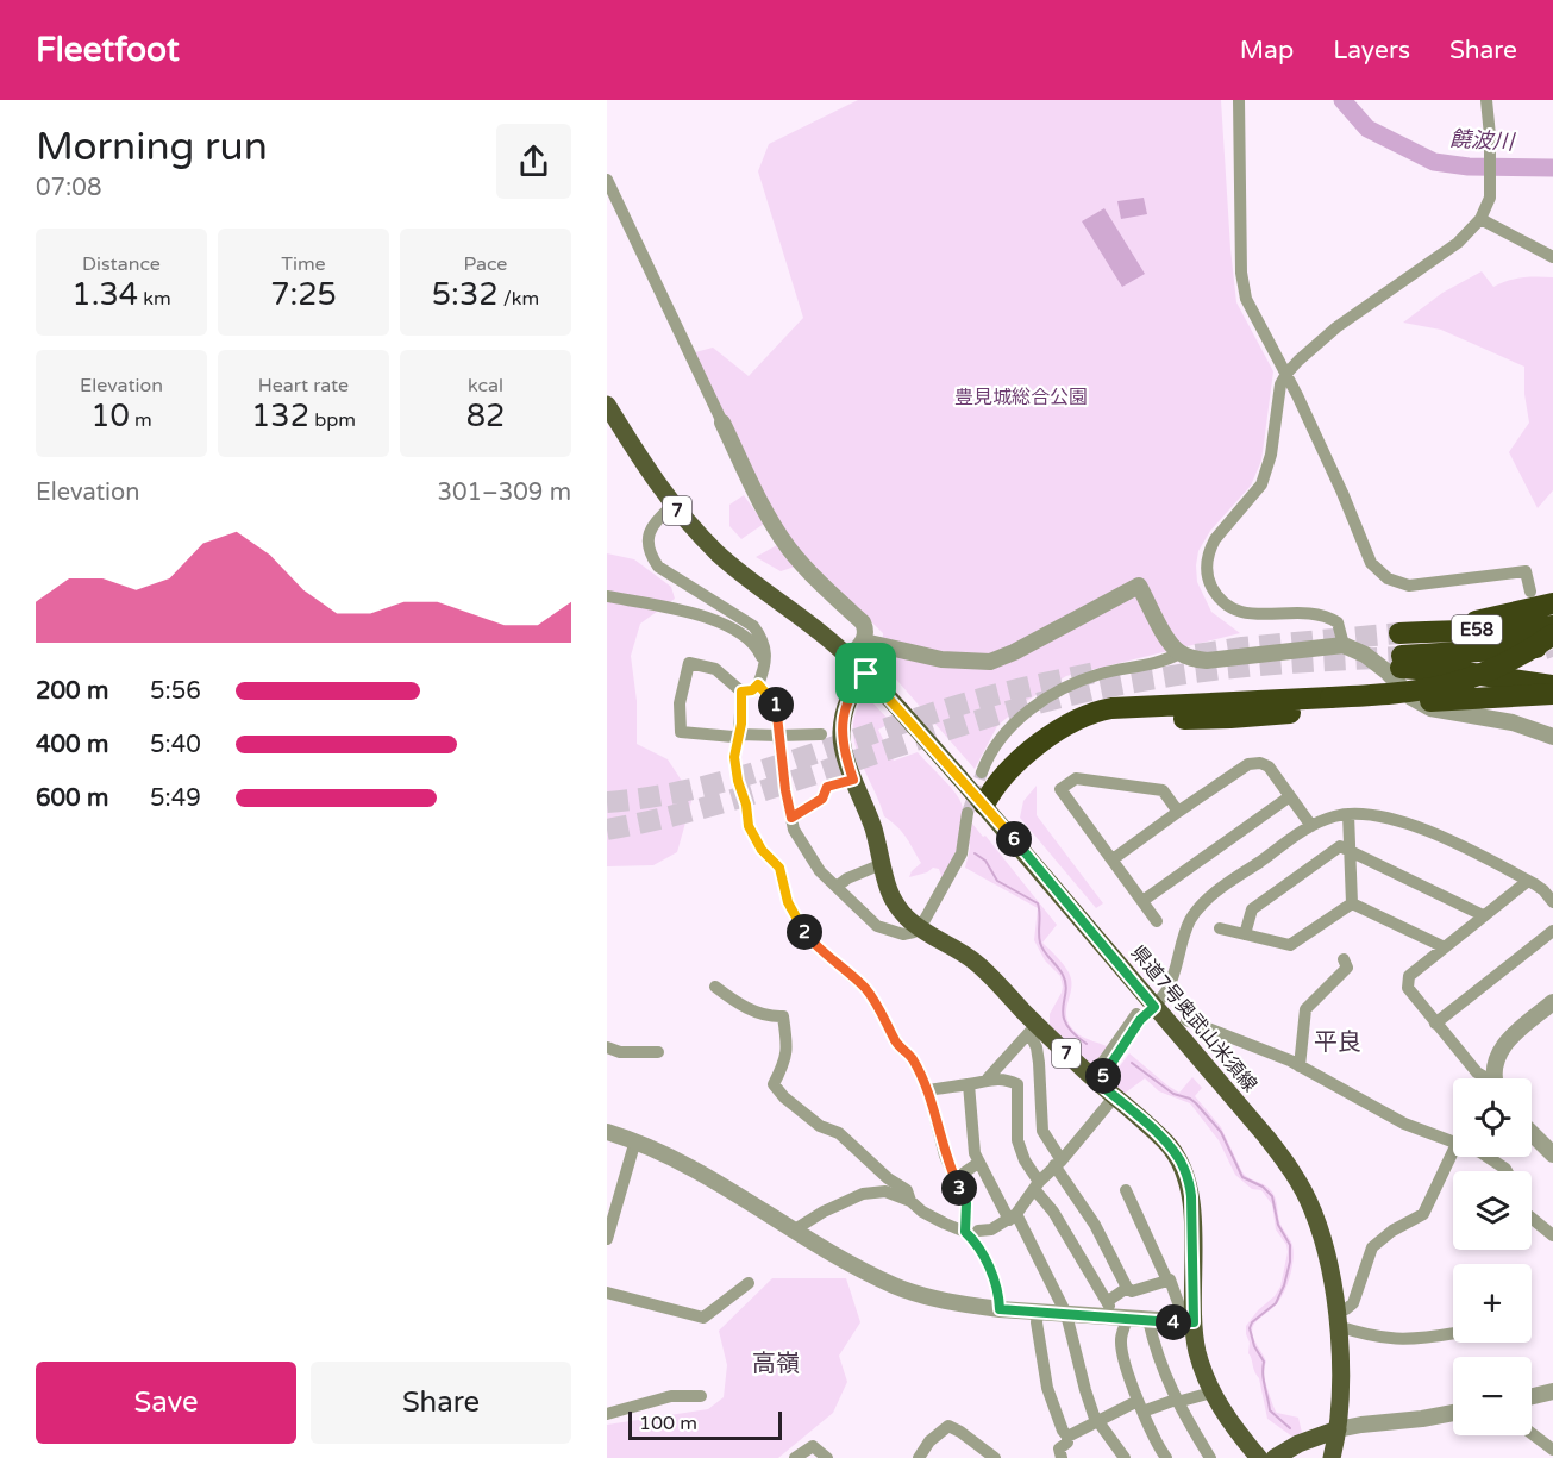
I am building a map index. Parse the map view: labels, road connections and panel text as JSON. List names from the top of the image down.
{
  "streets": {
    "highway": ["E58"],
    "main road": ["7", "県道7号奥武山米須線"]
  },
  "crossings": [
    ["7", "県道7号奥武山米須線"]
  ],
  "districts": ["平良", "高嶺"],
  "water": ["饒波川"],
  "parks": ["豊見城総合公園"],
  "scale_bar": "100 m",
  "page": {
    "header": "Fleetfoot",
    "nav": ["Map", "Layers", "Share"],
    "heading": ["Morning run", "07:08"],
    "stats": [
      ["Distance", "1.34 km"],
      ["Time", "7:25"],
      ["Pace", "5:32 /km"],
      ["Elevation", "10 m"],
      ["Heart rate", "132 bpm"],
      ["kcal", "82"]
    ],
    "chart": ["Elevation", "301–309 m"],
    "list": [
      {
        "name": "200 m",
        "note": "5:56"
      },
      {
        "name": "400 m",
        "note": "5:40"
      },
      {
        "name": "600 m",
        "note": "5:49"
      }
    ],
    "pins": [
      "1",
      "6",
      "2",
      "5",
      "3",
      "4"
    ],
    "map_buttons": ["+", "−"],
    "buttons": ["Save", "Share"],
    "scale": "100 m"
  }
}
